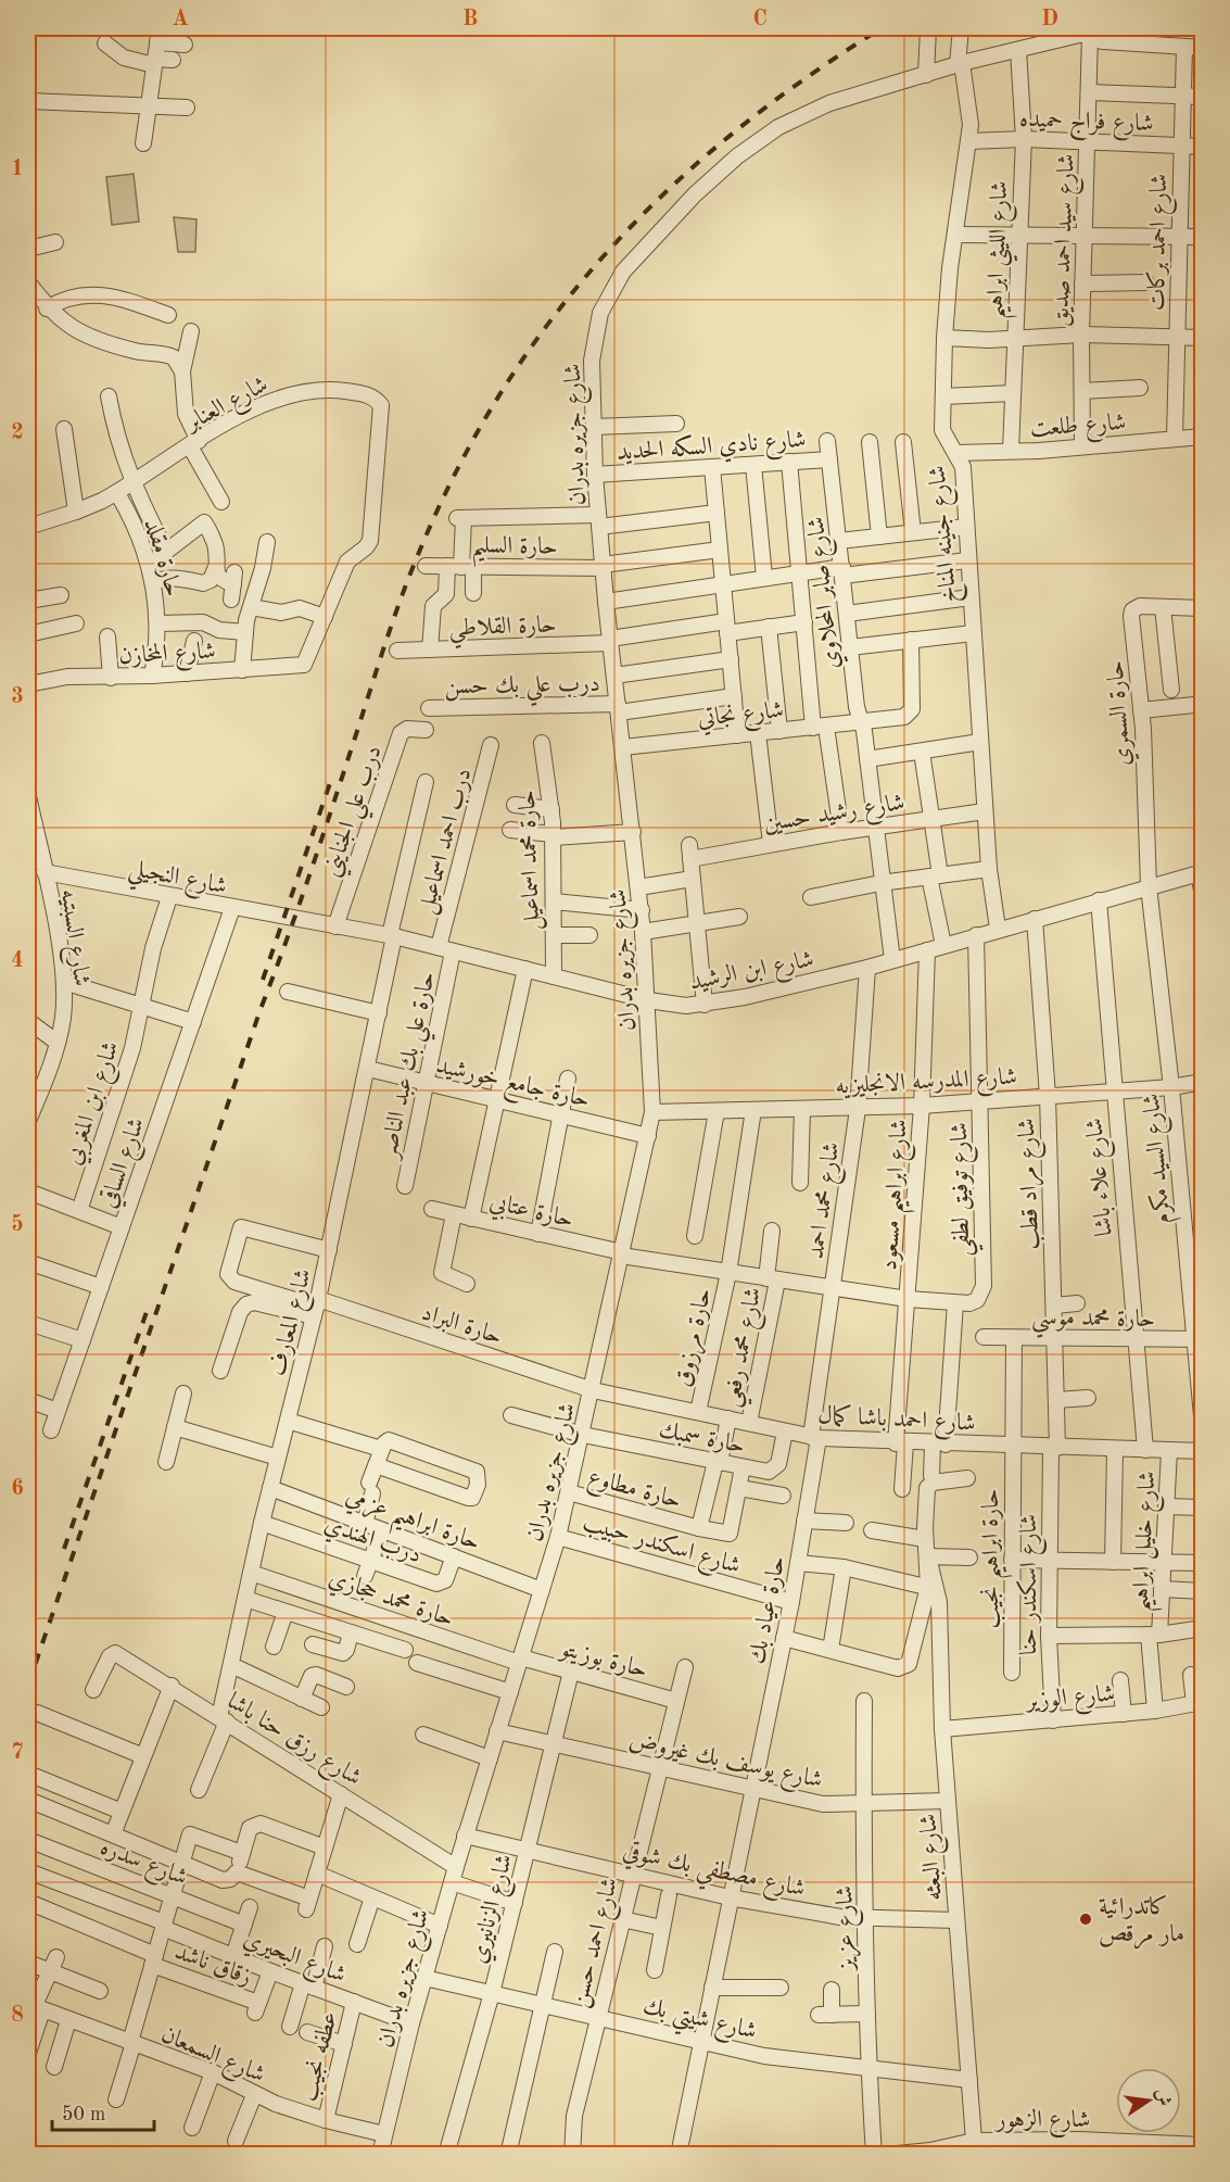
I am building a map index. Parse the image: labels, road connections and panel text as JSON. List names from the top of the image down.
{
  "streets": {
    "street": [
      "شارع فراج حميده",
      "شارع سيد احمد صديق",
      "شارع احمد بركات",
      "شارع الليثي ابراهيم",
      "شارع العنابر",
      "شارع طلعت",
      "شارع جزيره بدران",
      "شارع نادي السكه الحديد",
      "شارع جنينه المناخ",
      "حارة السليم",
      "حارة مقلد",
      "شارع صابر المحلاوي",
      "حارة القلاطي",
      "شارع المخازن",
      "درب علي بك حسن",
      "شارع نجاتي",
      "حارة السمري",
      "درب علي الجنايني",
      "شارع رشيد حسين",
      "درب احمد اسماعيل",
      "حارة محمد اسماعيل",
      "شارع النجيلي",
      "شارع السبتيه",
      "شارع ابن الرشيد",
      "حارة علي بك عبد الناصر",
      "شارع المدرسه الانجليزيه",
      "حارة جامع خورشيد",
      "شارع ابن المغربي",
      "شارع السيد مكرم",
      "شارع الساقي",
      "شارع علاء باشا",
      "شارع مراد قطب",
      "شارع توفيق لطفي",
      "شارع ابراهيم مسعود",
      "شارع محمد احمد",
      "حارة عتابي",
      "حارة محمد موسي",
      "شارع المعارف",
      "حارة البراد",
      "حارة مرزوق",
      "شارع محمد رفعي",
      "شارع احمد باشا كمال",
      "حارة سمبك",
      "حارة مطاوع",
      "حارة ابراهيم عزمي",
      "درب الهندي",
      "شارع خليل ابراهيم",
      "شارع اسكندر حبيب",
      "حارة ابراهيم نجيب",
      "شارع اسكندر حنا",
      "حارة محمد حجازي",
      "حارة عياد بك",
      "حارة بوزيتو",
      "شارع الوزير",
      "شارع رزق حنا باشا",
      "شارع يوسف بك غيروض",
      "شارع البعثه",
      "شارع سدره",
      "شارع مصطفي بك شوقي",
      "شارع الزنانيري",
      "شارع عزيز",
      "شارع احمد حسن",
      "شارع البحيري",
      "زقاق ناشد",
      "شارع شيتي بك",
      "شارع السمعان",
      "عطفه نجيب",
      "شارع الزهور"
    ]
  },
  "crossings": [
    ["شارع فراج حميده", "شارع سيد احمد صديق"],
    ["شارع فراج حميده", "شارع احمد بركات"],
    ["شارع فراج حميده", "شارع الليثي ابراهيم"],
    ["شارع فراج حميده", "شارع جنينه المناخ"],
    ["شارع سيد احمد صديق", "شارع طلعت"],
    ["شارع سيد احمد صديق", "شارع جزيره بدران"],
    ["شارع احمد بركات", "شارع طلعت"],
    ["شارع الليثي ابراهيم", "شارع طلعت"],
    ["شارع الليثي ابراهيم", "شارع جزيره بدران"],
    ["شارع العنابر", "حارة مقلد"],
    ["شارع العنابر", "شارع المخازن"],
    ["شارع طلعت", "شارع جنينه المناخ"],
    ["شارع جزيره بدران", "شارع نادي السكه الحديد"],
    ["شارع جزيره بدران", "شارع جنينه المناخ"],
    ["شارع جزيره بدران", "حارة السليم"],
    ["شارع جزيره بدران", "حارة القلاطي"],
    ["شارع جزيره بدران", "درب علي بك حسن"],
    ["شارع جزيره بدران", "شارع نجاتي"],
    ["شارع جزيره بدران", "شارع ابن الرشيد"],
    ["شارع جزيره بدران", "شارع المدرسه الانجليزيه"],
    ["شارع جزيره بدران", "حارة جامع خورشيد"],
    ["شارع جزيره بدران", "حارة عتابي"],
    ["شارع جزيره بدران", "حارة البراد"],
    ["شارع جزيره بدران", "شارع احمد باشا كمال"],
    ["شارع جزيره بدران", "حارة سمبك"],
    ["شارع جزيره بدران", "حارة مطاوع"],
    ["شارع جزيره بدران", "حارة ابراهيم عزمي"],
    ["شارع جزيره بدران", "شارع اسكندر حبيب"],
    ["شارع جزيره بدران", "حارة محمد حجازي"],
    ["شارع جزيره بدران", "حارة بوزيتو"],
    ["شارع جزيره بدران", "شارع رزق حنا باشا"],
    ["شارع جزيره بدران", "شارع يوسف بك غيروض"],
    ["شارع جزيره بدران", "شارع مصطفي بك شوقي"],
    ["شارع جزيره بدران", "شارع البحيري"],
    ["شارع جزيره بدران", "شارع شيتي بك"],
    ["شارع جزيره بدران", "شارع السمعان"],
    ["شارع نادي السكه الحديد", "شارع صابر المحلاوي"],
    ["شارع جنينه المناخ", "شارع رشيد حسين"],
    ["شارع جنينه المناخ", "شارع ابن الرشيد"],
    ["حارة مقلد", "شارع المخازن"],
    ["شارع صابر المحلاوي", "شارع نجاتي"],
    ["شارع صابر المحلاوي", "شارع رشيد حسين"],
    ["شارع صابر المحلاوي", "شارع ابن الرشيد"],
    ["حارة السمري", "شارع ابن الرشيد"],
    ["حارة السمري", "شارع السيد مكرم"],
    ["درب علي الجنايني", "شارع ابن الرشيد"],
    ["درب احمد اسماعيل", "شارع ابن الرشيد"],
    ["درب احمد اسماعيل", "حارة علي بك عبد الناصر"],
    ["حارة محمد اسماعيل", "شارع ابن الرشيد"],
    ["شارع النجيلي", "شارع السبتيه"],
    ["شارع النجيلي", "شارع ابن الرشيد"],
    ["شارع النجيلي", "شارع ابن المغربي"],
    ["شارع النجيلي", "شارع الساقي"],
    ["شارع ابن الرشيد", "حارة علي بك عبد الناصر"],
    ["شارع ابن الرشيد", "شارع السيد مكرم"],
    ["شارع ابن الرشيد", "شارع علاء باشا"],
    ["شارع ابن الرشيد", "شارع مراد قطب"],
    ["شارع ابن الرشيد", "شارع توفيق لطفي"],
    ["شارع ابن الرشيد", "شارع ابراهيم مسعود"],
    ["شارع ابن الرشيد", "شارع محمد احمد"],
    ["شارع ابن الرشيد", "شارع المعارف"],
    ["حارة علي بك عبد الناصر", "حارة جامع خورشيد"],
    ["شارع المدرسه الانجليزيه", "شارع السيد مكرم"],
    ["شارع المدرسه الانجليزيه", "شارع علاء باشا"],
    ["شارع المدرسه الانجليزيه", "شارع مراد قطب"],
    ["شارع المدرسه الانجليزيه", "شارع توفيق لطفي"],
    ["شارع المدرسه الانجليزيه", "شارع ابراهيم مسعود"],
    ["شارع المدرسه الانجليزيه", "شارع محمد احمد"],
    ["شارع المدرسه الانجليزيه", "حارة مرزوق"],
    ["حارة جامع خورشيد", "شارع المعارف"],
    ["شارع السيد مكرم", "حارة محمد موسي"],
    ["شارع علاء باشا", "حارة محمد موسي"],
    ["شارع علاء باشا", "شارع احمد باشا كمال"],
    ["شارع مراد قطب", "حارة محمد موسي"],
    ["شارع مراد قطب", "شارع احمد باشا كمال"],
    ["شارع مراد قطب", "شارع اسكندر حنا"],
    ["شارع توفيق لطفي", "حارة عتابي"],
    ["شارع ابراهيم مسعود", "حارة عتابي"],
    ["شارع ابراهيم مسعود", "شارع احمد باشا كمال"],
    ["شارع محمد احمد", "حارة عتابي"],
    ["شارع محمد احمد", "شارع احمد باشا كمال"],
    ["شارع محمد احمد", "حارة عياد بك"],
    ["حارة عتابي", "حارة مرزوق"],
    ["حارة عتابي", "شارع محمد رفعي"],
    ["حارة محمد موسي", "حارة ابراهيم نجيب"],
    ["شارع المعارف", "حارة البراد"],
    ["شارع المعارف", "حارة ابراهيم عزمي"],
    ["شارع المعارف", "درب الهندي"],
    ["شارع المعارف", "حارة محمد حجازي"],
    ["شارع المعارف", "شارع رزق حنا باشا"],
    ["حارة البراد", "شارع احمد باشا كمال"],
    ["حارة مرزوق", "شارع احمد باشا كمال"],
    ["شارع محمد رفعي", "شارع احمد باشا كمال"],
    ["شارع احمد باشا كمال", "حارة سمبك"],
    ["شارع احمد باشا كمال", "حارة مطاوع"],
    ["شارع احمد باشا كمال", "شارع خليل ابراهيم"],
    ["شارع احمد باشا كمال", "حارة ابراهيم نجيب"],
    ["شارع احمد باشا كمال", "شارع اسكندر حنا"],
    ["شارع احمد باشا كمال", "حارة عياد بك"],
    ["حارة سمبك", "حارة مطاوع"],
    ["حارة ابراهيم عزمي", "درب الهندي"],
    ["شارع خليل ابراهيم", "شارع الوزير"],
    ["شارع اسكندر حبيب", "حارة عياد بك"],
    ["شارع اسكندر حنا", "شارع الوزير"],
    ["حارة محمد حجازي", "حارة بوزيتو"],
    ["حارة عياد بك", "شارع يوسف بك غيروض"],
    ["حارة عياد بك", "شارع مصطفي بك شوقي"],
    ["حارة عياد بك", "شارع شيتي بك"],
    ["حارة بوزيتو", "شارع الزنانيري"],
    ["حارة بوزيتو", "شارع احمد حسن"],
    ["شارع الوزير", "شارع البعثه"],
    ["شارع يوسف بك غيروض", "شارع البعثه"],
    ["شارع يوسف بك غيروض", "شارع الزنانيري"],
    ["شارع يوسف بك غيروض", "شارع عزيز"],
    ["شارع يوسف بك غيروض", "شارع احمد حسن"],
    ["شارع البعثه", "شارع مصطفي بك شوقي"],
    ["شارع البعثه", "شارع شيتي بك"],
    ["شارع البعثه", "شارع الزهور"],
    ["شارع مصطفي بك شوقي", "شارع الزنانيري"],
    ["شارع مصطفي بك شوقي", "شارع عزيز"],
    ["شارع مصطفي بك شوقي", "شارع احمد حسن"],
    ["شارع الزنانيري", "شارع شيتي بك"],
    ["شارع عزيز", "شارع شيتي بك"],
    ["شارع احمد حسن", "شارع شيتي بك"],
    ["شارع البحيري", "زقاق ناشد"],
    ["شارع البحيري", "عطفه نجيب"],
    ["شارع السمعان", "عطفه نجيب"]
  ],
  "places": ["كاتدرائية مار مرقص"],
  "scale_bar": "50 m",
  "north": "right",
  "grid": {
    "columns": [
      "A",
      "B",
      "C",
      "D"
    ],
    "rows": [
      "1",
      "2",
      "3",
      "4",
      "5",
      "6",
      "7",
      "8"
    ]
  }
}
